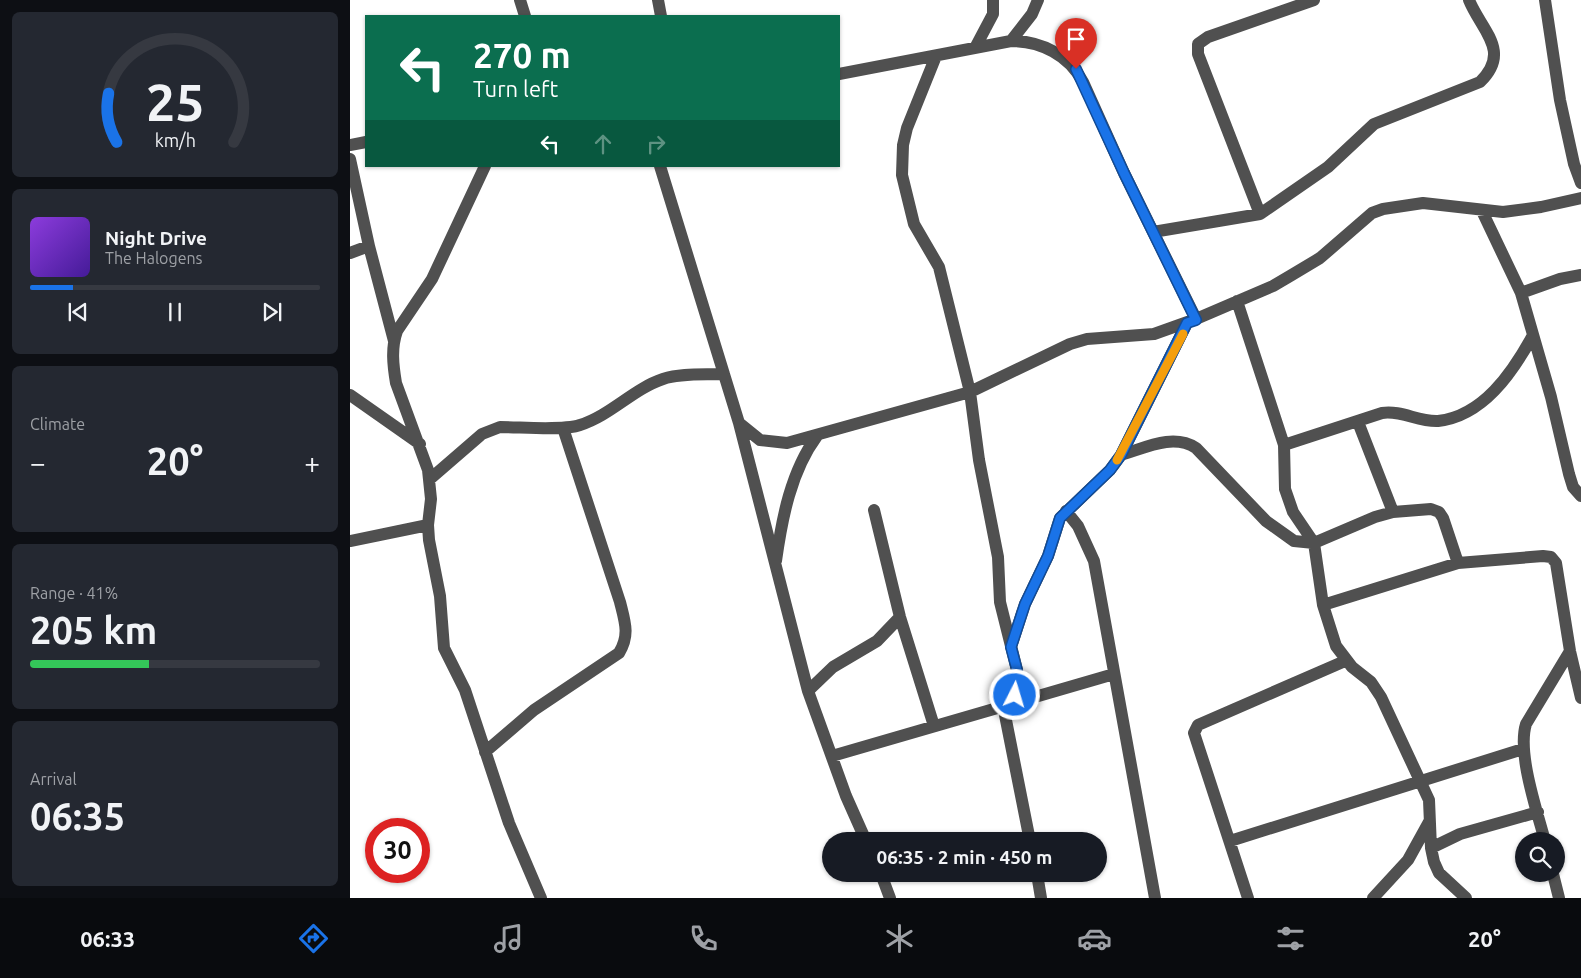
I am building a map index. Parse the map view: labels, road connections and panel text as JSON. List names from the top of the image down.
{
  "page": {
    "turn": ["270 m", "Turn left"],
    "song": ["Night Drive", "The Halogens"],
    "tile": [
      "Climate",
      ["Range · 41%", "205 km"],
      ["Arrival", "06:35"]
    ],
    "heat": ["−", "20°", "+"],
    "limit": "30",
    "trip": "06:35 · 2 min · 450 m",
    "tabs": ["06:33", "20°"],
    "gauge": ["25", "km/h"]
  }
}
